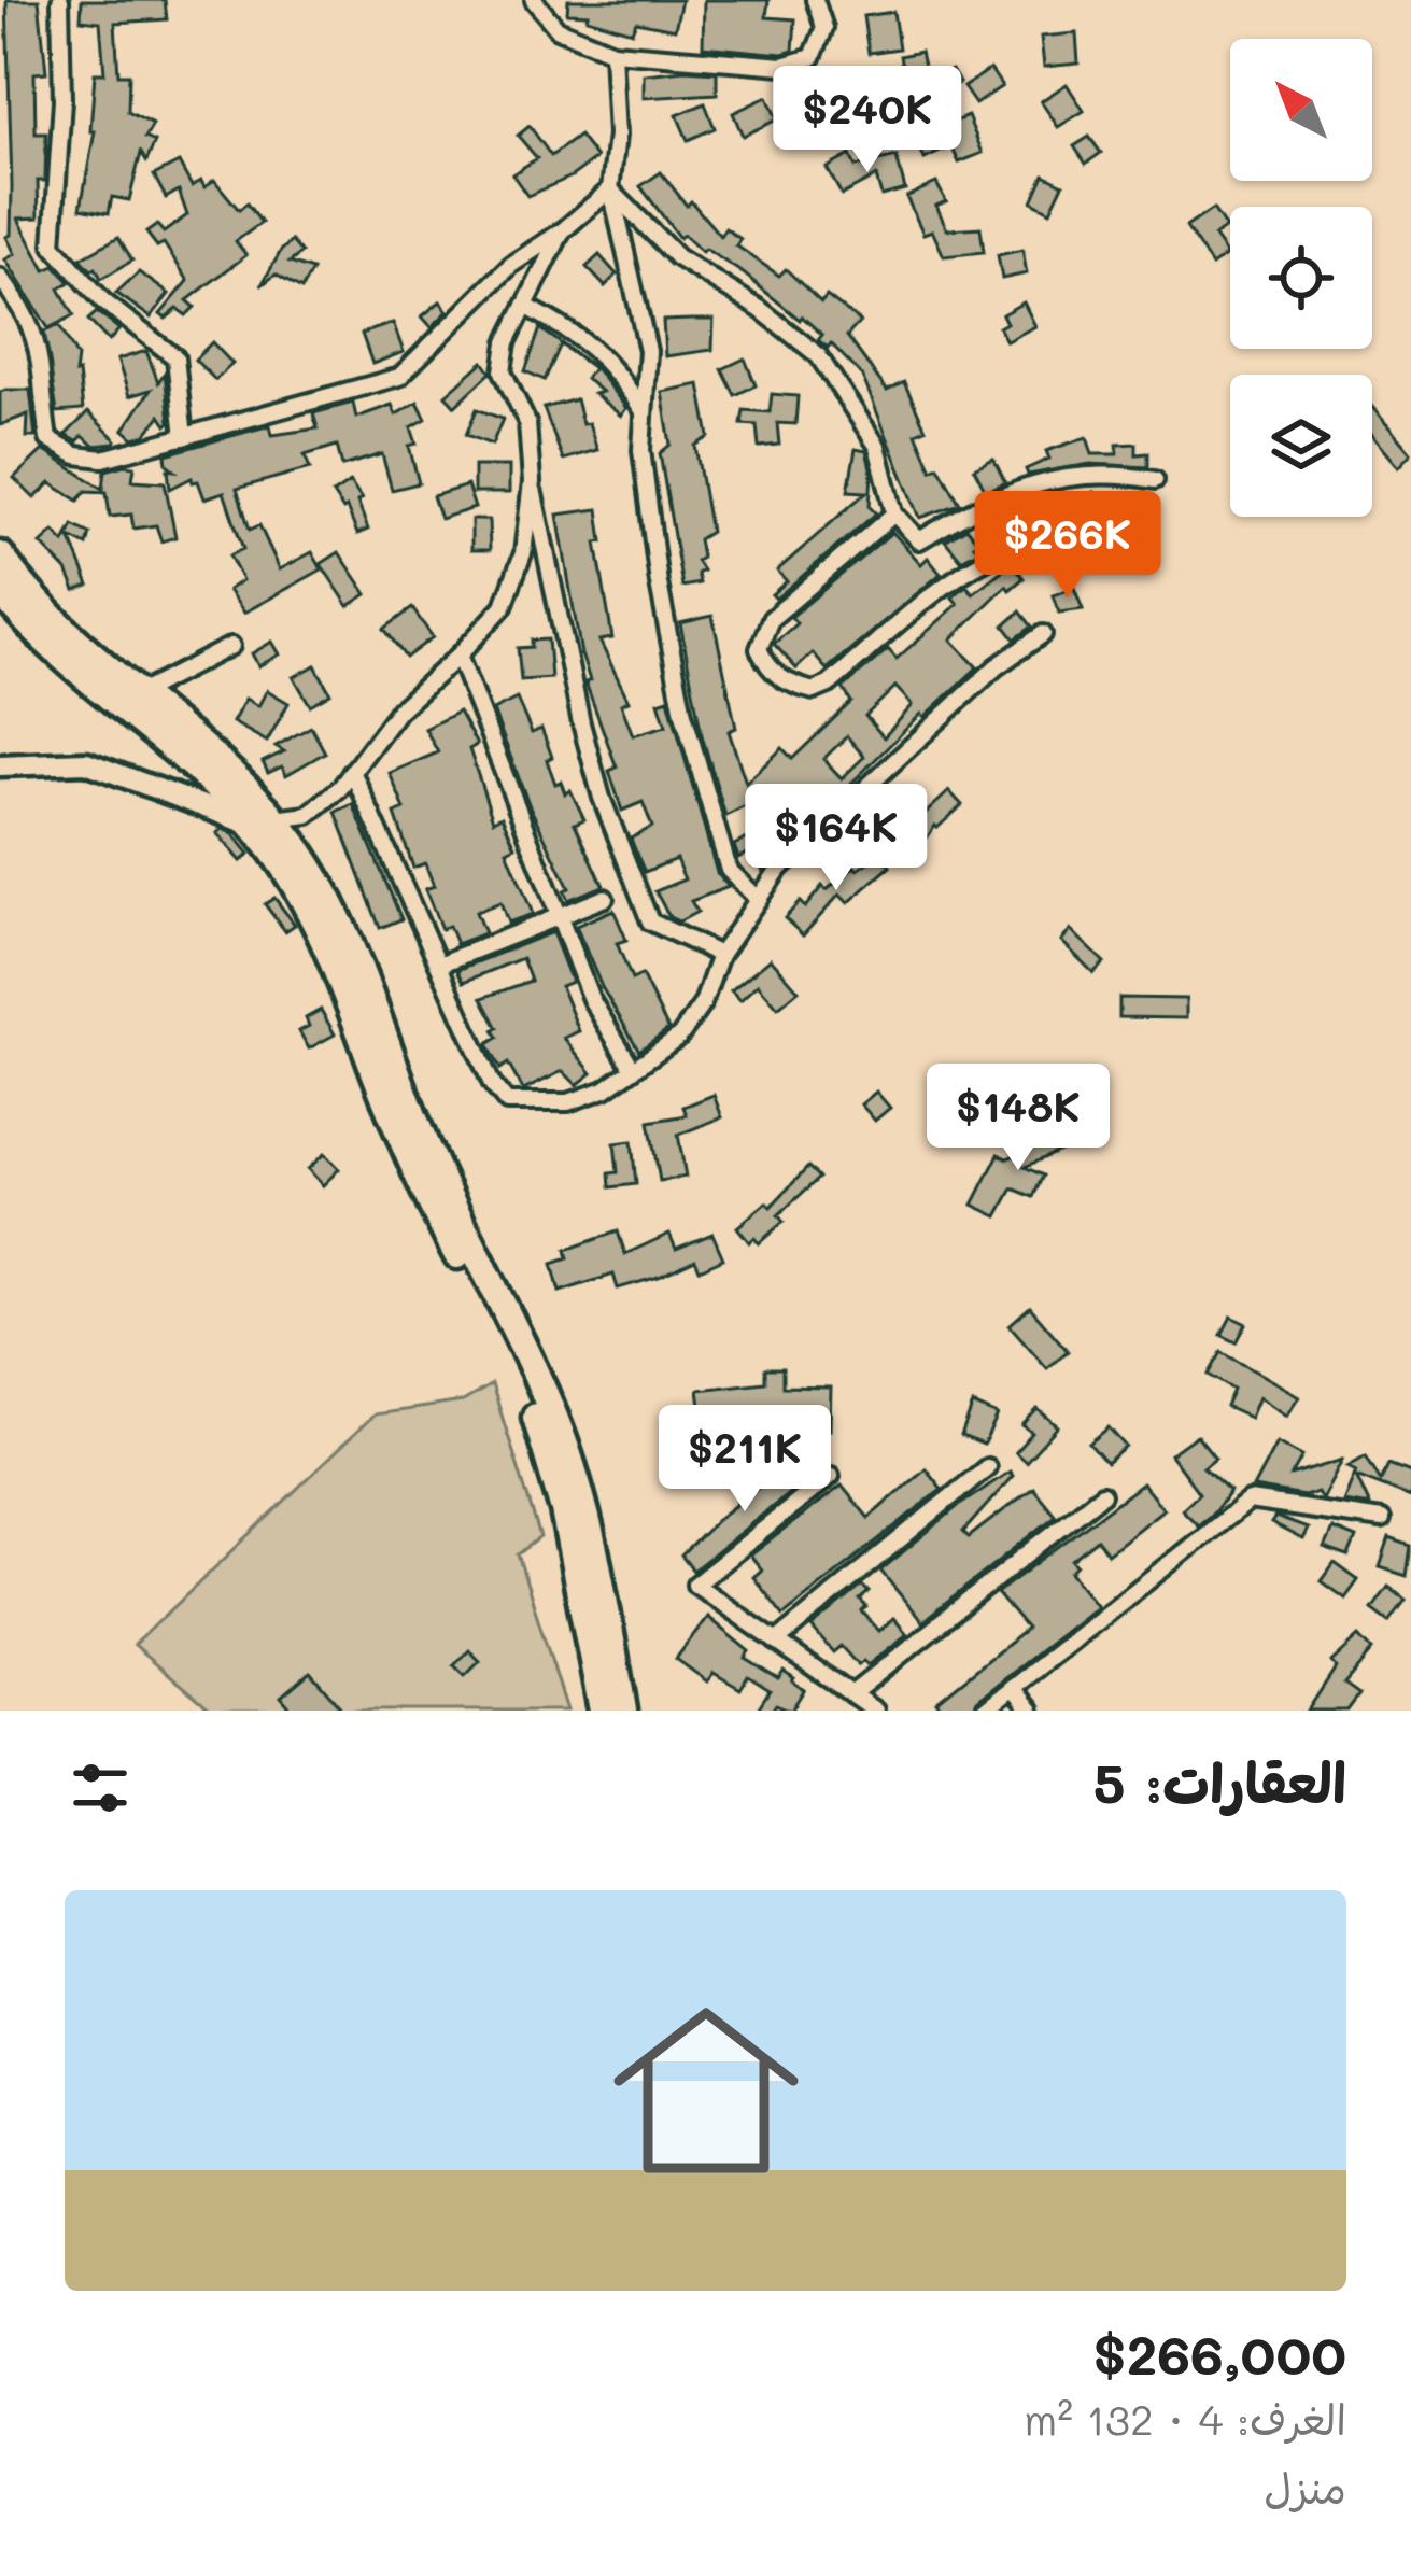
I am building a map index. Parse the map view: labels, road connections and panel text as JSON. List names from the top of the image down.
{
  "north": "top left",
  "page": {
    "price": [
      "$240K",
      "$266K",
      "$164K",
      "$148K",
      "$211K"
    ],
    "heading": "العقارات: 5",
    "list": [
      {
        "name": "$266,000",
        "note": "الغرف: 4 · 132 m² · منزل"
      }
    ]
  }
}
